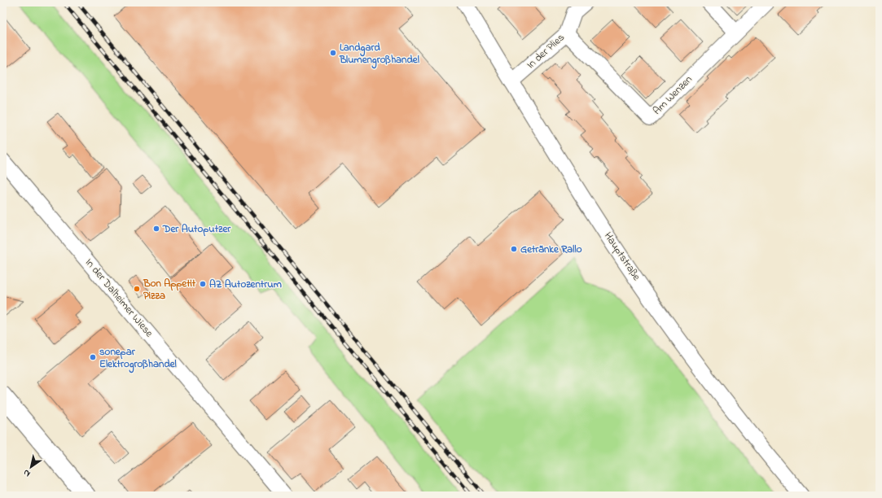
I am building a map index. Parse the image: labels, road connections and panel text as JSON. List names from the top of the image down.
{
  "streets": {
    "street": [
      "In der Plies",
      "Am Wenzen",
      "Hauptstraße",
      "In der Dalheimer Wiese"
    ]
  },
  "crossings": [
    ["In der Plies", "Am Wenzen"],
    ["In der Plies", "Hauptstraße"]
  ],
  "places": [
    "Landgard Blumengroßhandel",
    "Der Autoputzer",
    "Getränke Rallo",
    "AZ Autozentrum",
    "Bon Appetit Pizza",
    "sonepar Elektrogroßhandel"
  ],
  "north": "bottom left"
}
